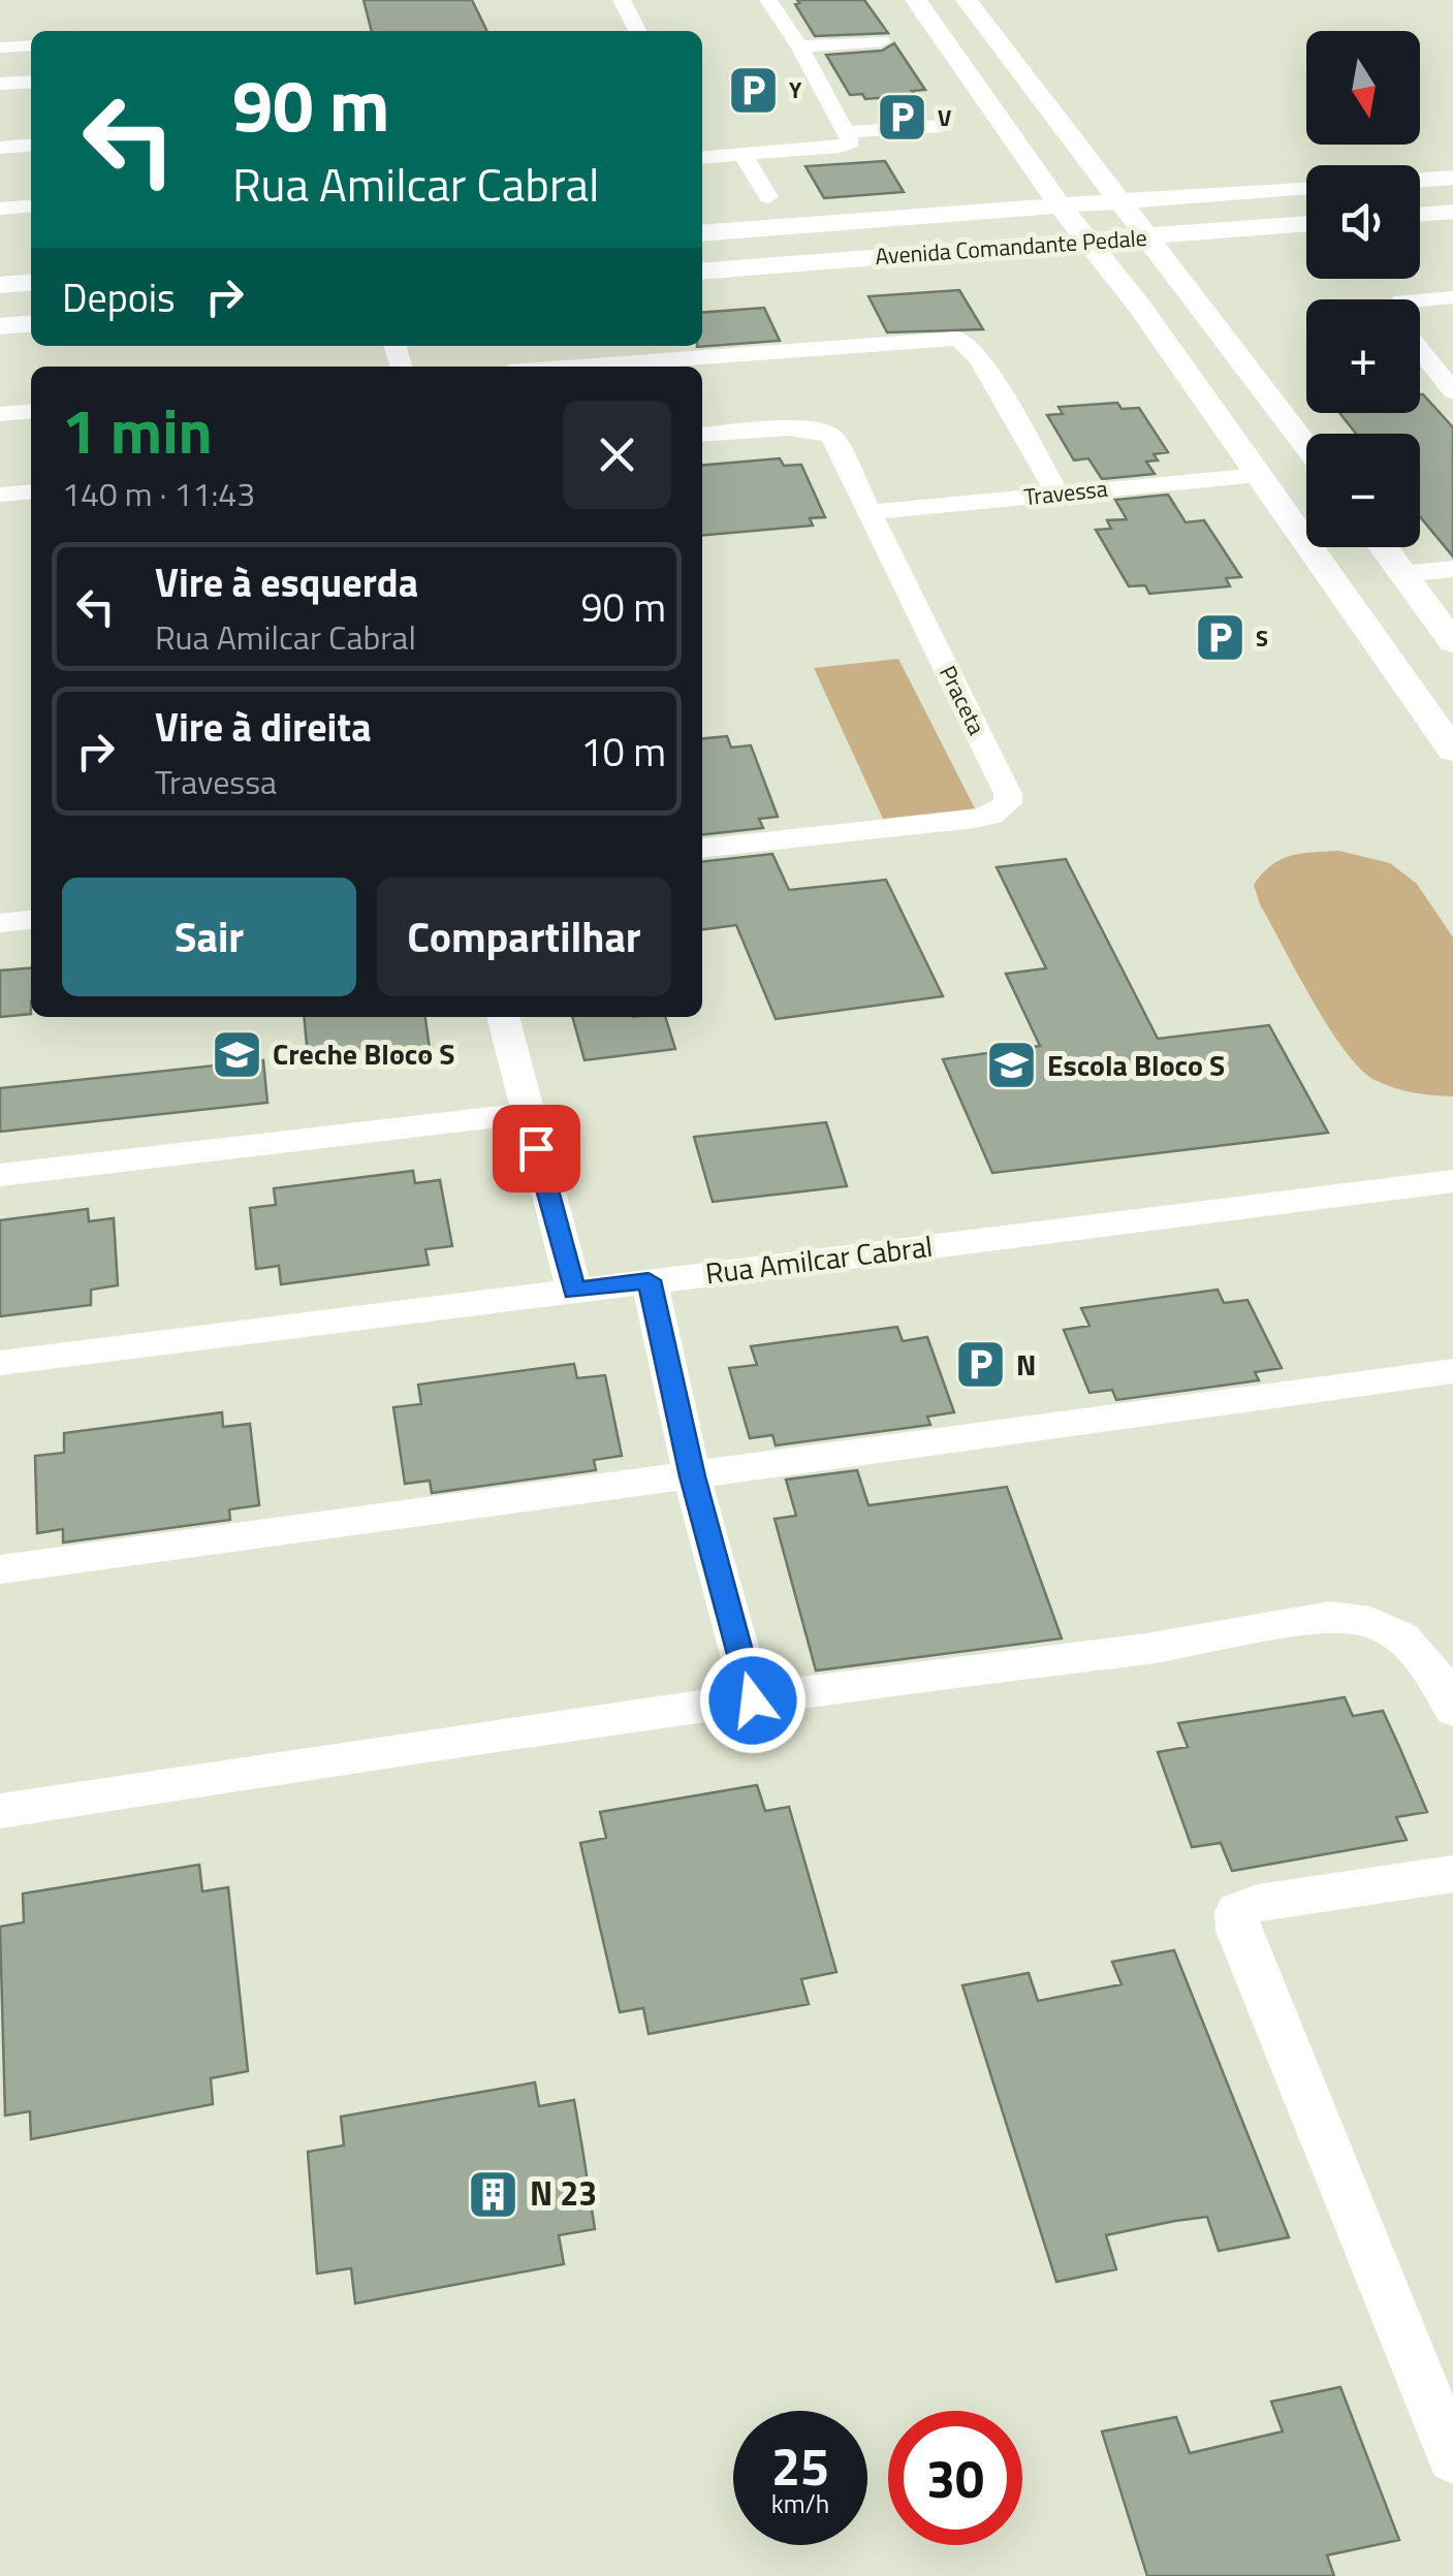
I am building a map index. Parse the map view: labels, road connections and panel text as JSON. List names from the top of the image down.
{
  "streets": {
    "street": [
      "Avenida Comandante Pedale",
      "Travessa",
      "Praceta",
      "Rua Amilcar Cabral"
    ]
  },
  "crossings": [
    ["Travessa", "Praceta"]
  ],
  "places": {
    "parking": [
      "Y",
      "V",
      "S",
      "N"
    ],
    "school or university": ["Creche Bloco S", "Escola Bloco S"],
    "building": ["N 23"]
  },
  "north": "bottom",
  "page": {
    "map_buttons": ["+", "−"],
    "turn": ["90 m", "Rua Amilcar Cabral"],
    "then": "Depois",
    "heading": ["1 min", "140 m · 11:43"],
    "list": [
      {
        "name": "Vire à esquerda",
        "note": "Rua Amilcar Cabral",
        "value": "90 m"
      },
      {
        "name": "Vire à direita",
        "note": "Travessa",
        "value": "10 m"
      }
    ],
    "buttons": ["Sair", "Compartilhar"],
    "speed": "25 km/h",
    "limit": "30"
  }
}
